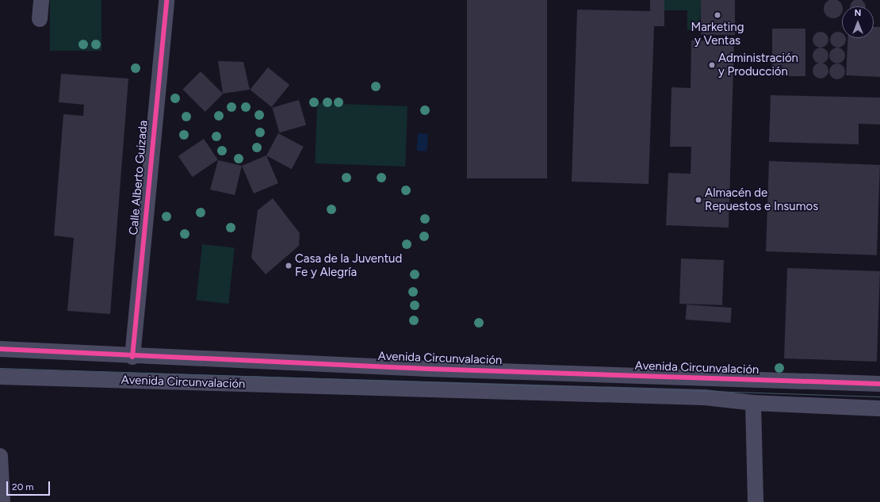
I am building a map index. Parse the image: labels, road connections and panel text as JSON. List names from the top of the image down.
{
  "streets": {
    "street": ["Calle Alberto Guizada", "Avenida Circunvalación"]
  },
  "crossings": [
    ["Calle Alberto Guizada", "Avenida Circunvalación"]
  ],
  "places": [
    "Marketing y Ventas",
    "Administración y Producción",
    "Almacén de Repuestos e Insumos",
    "Casa de la Juventud Fe y Alegría"
  ],
  "scale_bar": "20 m",
  "north": "top"
}
